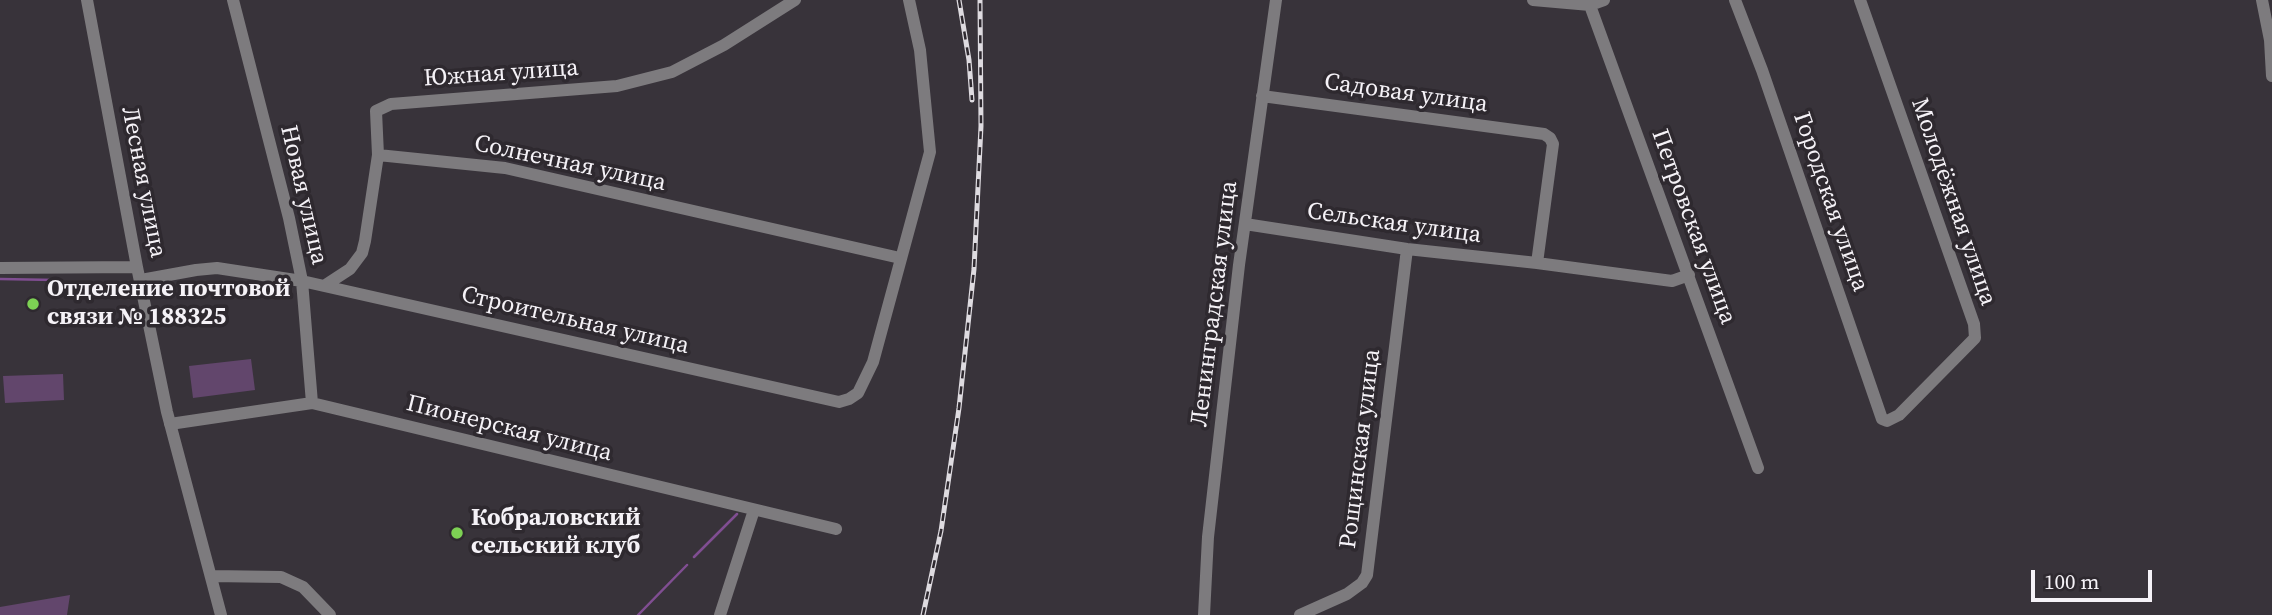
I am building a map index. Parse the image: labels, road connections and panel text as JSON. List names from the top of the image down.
{
  "streets": {
    "street": [
      "Южная улица",
      "Садовая улица",
      "Солнечная улица",
      "Лесная улица",
      "Новая улица",
      "Городская улица",
      "Молодёжная улица",
      "Сельская улица",
      "Петровская улица",
      "Ленинградская улица",
      "Строительная улица",
      "Пионерская улица",
      "Рощинская улица"
    ]
  },
  "crossings": [
    ["Южная улица", "Солнечная улица"],
    ["Садовая улица", "Сельская улица"],
    ["Садовая улица", "Ленинградская улица"],
    ["Солнечная улица", "Строительная улица"],
    ["Лесная улица", "Строительная улица"],
    ["Лесная улица", "Пионерская улица"],
    ["Новая улица", "Строительная улица"],
    ["Новая улица", "Пионерская улица"],
    ["Городская улица", "Молодёжная улица"],
    ["Сельская улица", "Петровская улица"],
    ["Сельская улица", "Ленинградская улица"],
    ["Сельская улица", "Рощинская улица"]
  ],
  "places": ["Отделение почтовой связи № 188325", "Кобраловский сельский клуб"],
  "scale_bar": "100 m"
}
